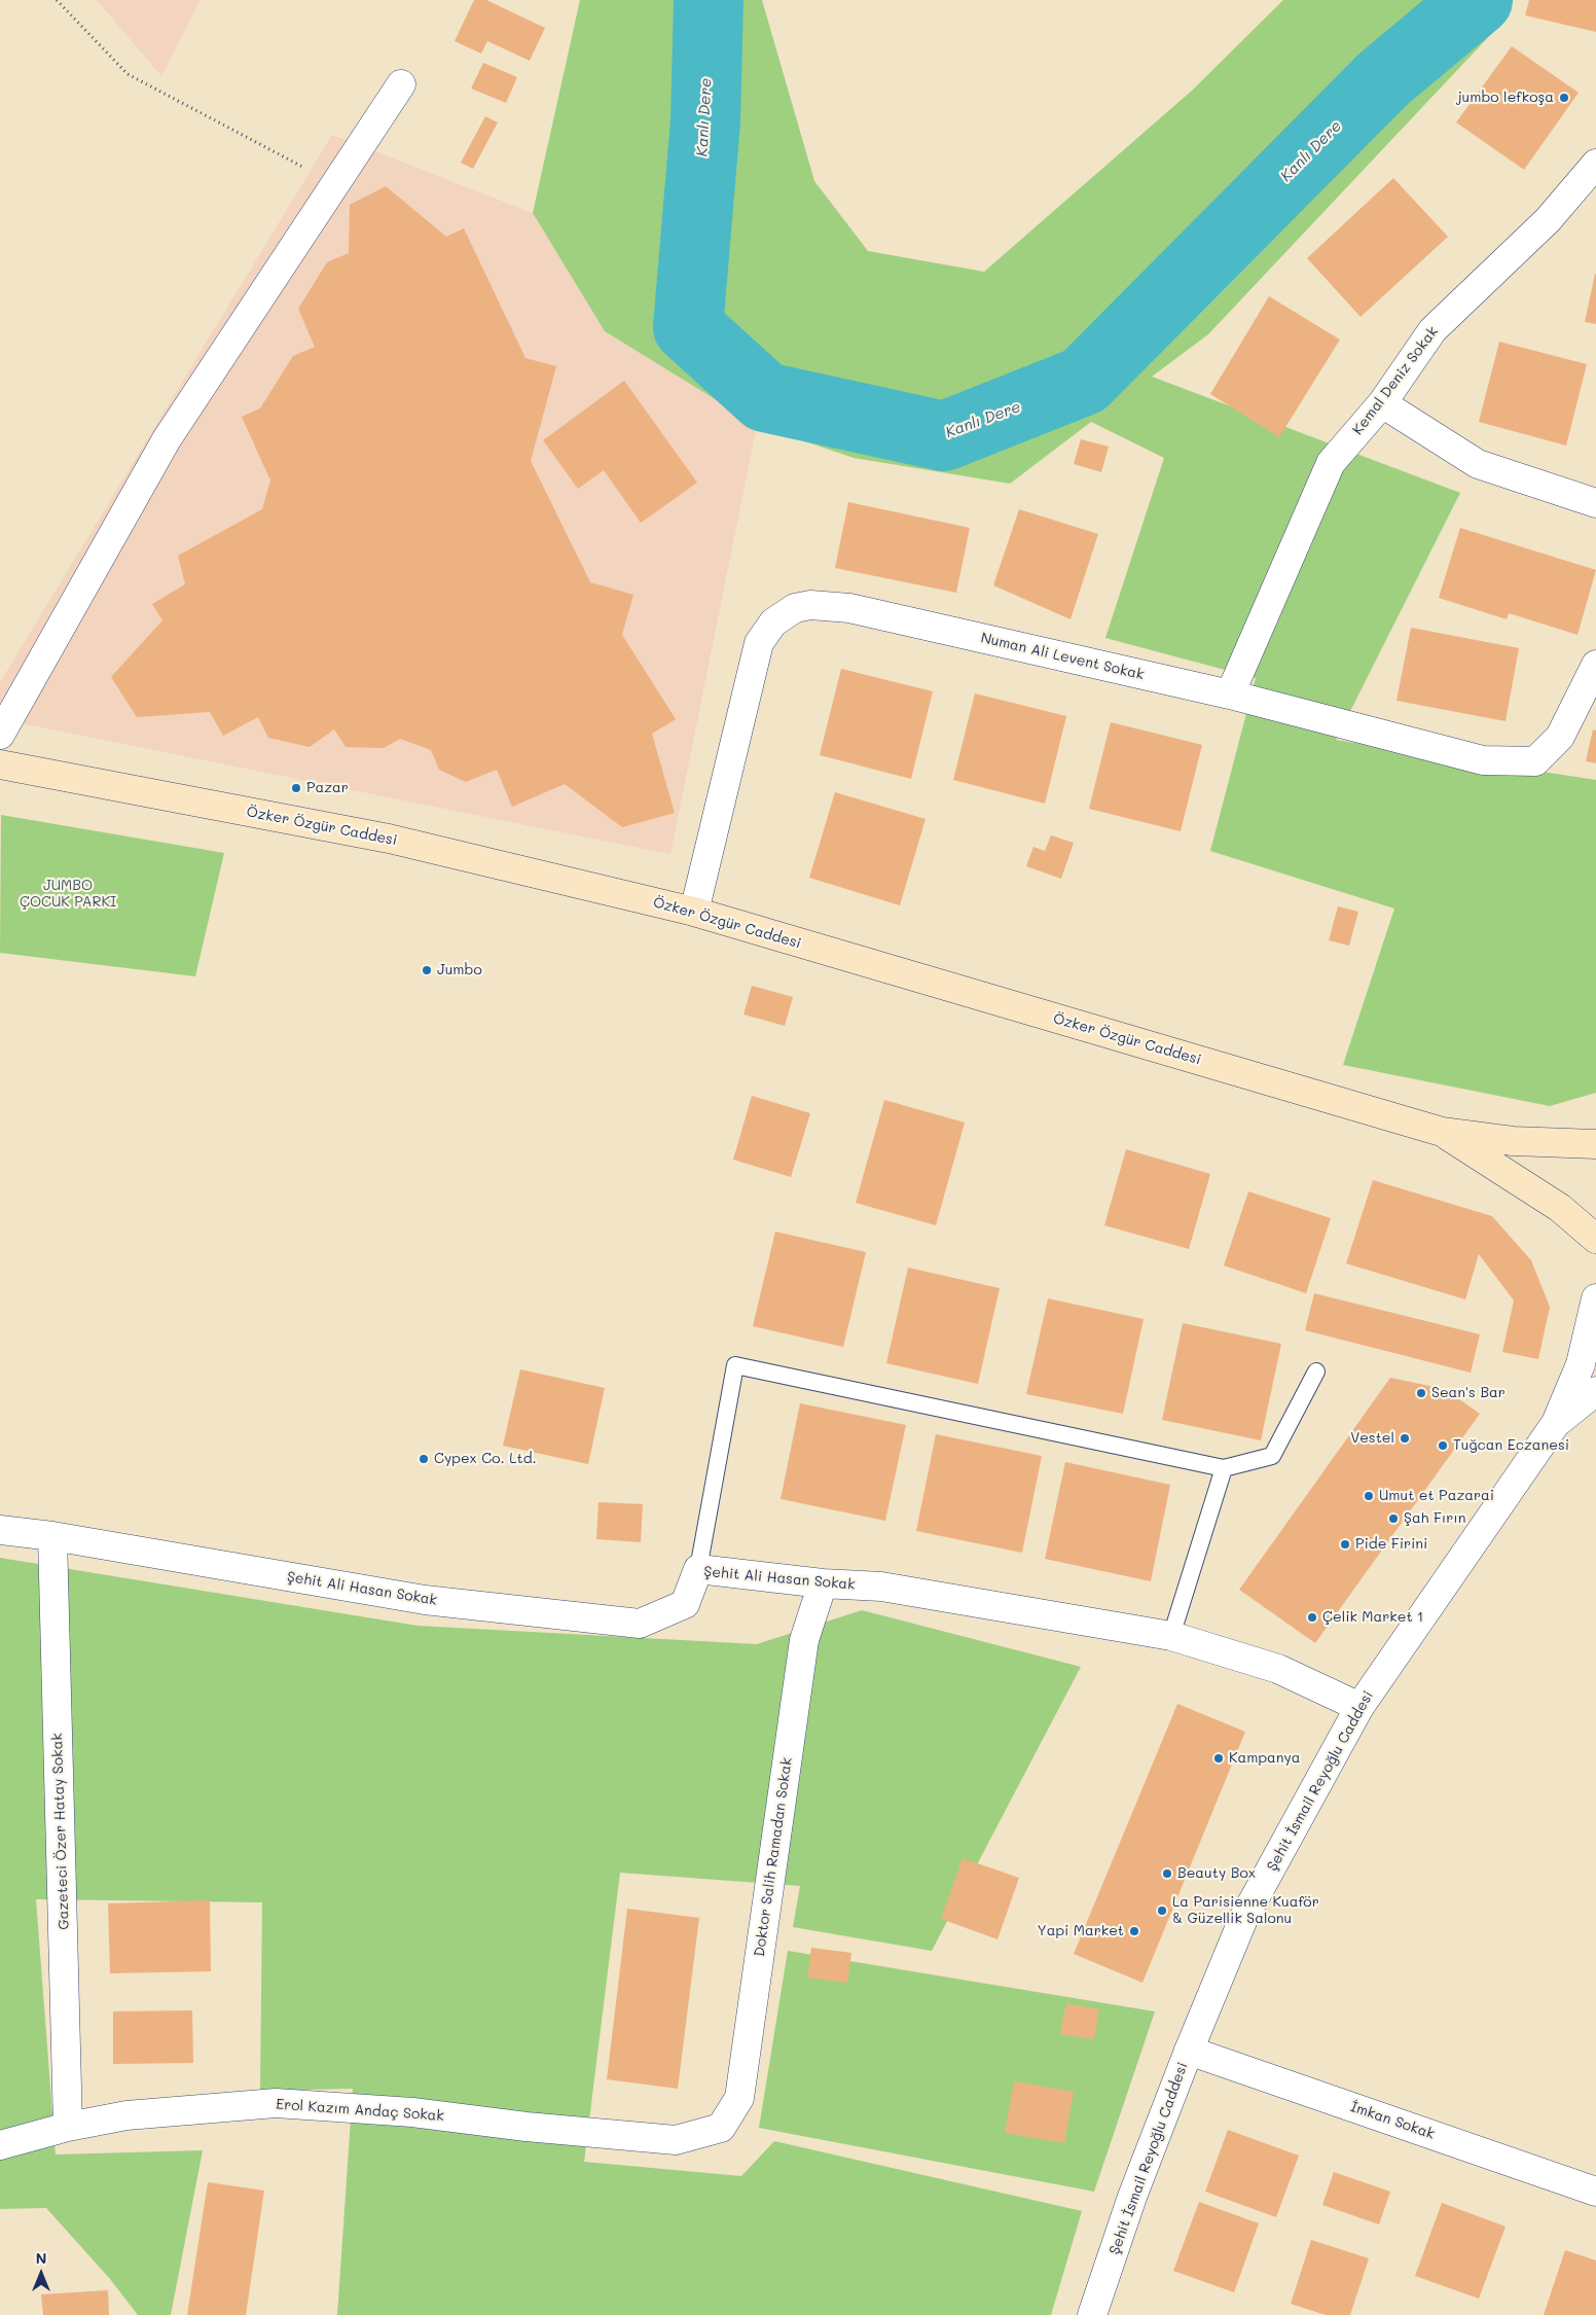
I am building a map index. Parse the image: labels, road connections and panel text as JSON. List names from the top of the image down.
{
  "streets": {
    "main road": ["Özker Özgür Caddesi"],
    "street": [
      "Kemal Deniz Sokak",
      "Numan Ali Levent Sokak",
      "Şehit Ali Hasan Sokak",
      "Şehit İsmail Reyoğlu Caddesi",
      "Gazeteci Özer Hatay Sokak",
      "Doktor Salih Ramadan Sokak",
      "Erol Kazım Andaç Sokak",
      "İmkan Sokak"
    ]
  },
  "crossings": [
    ["Kemal Deniz Sokak", "Numan Ali Levent Sokak"],
    ["Numan Ali Levent Sokak", "Özker Özgür Caddesi"],
    ["Şehit Ali Hasan Sokak", "Şehit İsmail Reyoğlu Caddesi"],
    ["Şehit Ali Hasan Sokak", "Gazeteci Özer Hatay Sokak"],
    ["Şehit Ali Hasan Sokak", "Doktor Salih Ramadan Sokak"],
    ["Şehit İsmail Reyoğlu Caddesi", "İmkan Sokak"],
    ["Gazeteci Özer Hatay Sokak", "Erol Kazım Andaç Sokak"],
    ["Doktor Salih Ramadan Sokak", "Erol Kazım Andaç Sokak"]
  ],
  "water": ["Kanlı Dere"],
  "parks": ["JUMBO ÇOCUK PARKI"],
  "places": [
    "jumbo lefkoşa",
    "Pazar",
    "Jumbo",
    "Sean's Bar",
    "Vestel",
    "Tuğcan Eczanesi",
    "Cypex Co. Ltd.",
    "Umut et Pazarai",
    "Şah Fırın",
    "Pide Firini",
    "Çelik Market 1",
    "Kampanya",
    "Beauty Box",
    "La Parisienne Kuaför & Güzellik Salonu",
    "Yapi Market"
  ],
  "north": "top"
}
